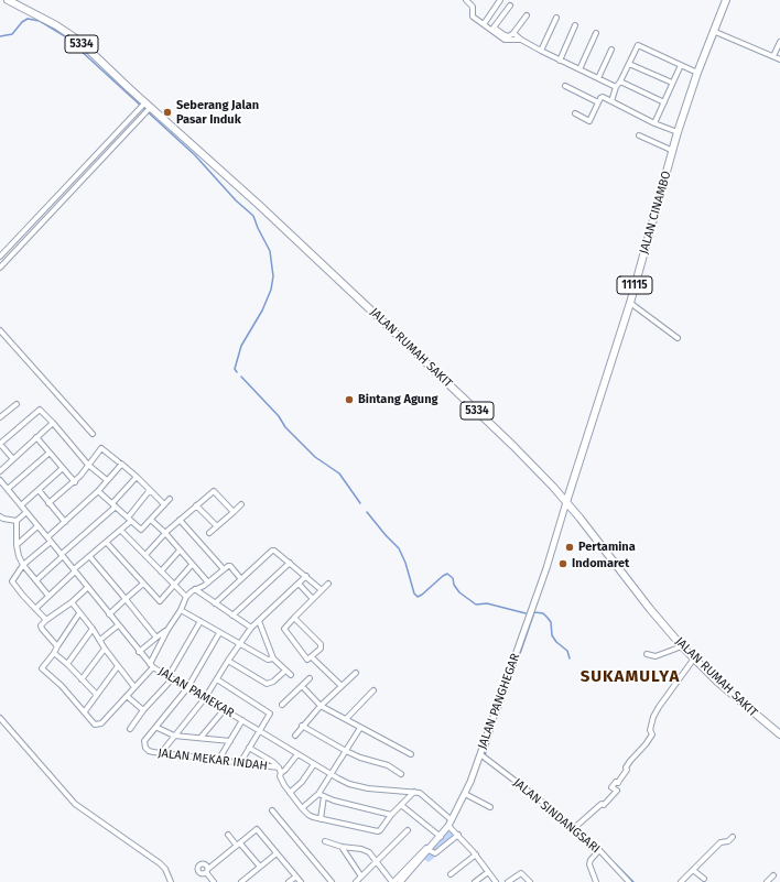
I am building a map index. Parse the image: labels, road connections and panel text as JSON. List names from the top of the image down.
{
  "streets": {
    "main road": [
      "5334",
      "JALAN CINAMBO",
      "11115",
      "JALAN RUMAH SAKIT"
    ],
    "street": [
      "JALAN PAMEKAR",
      "JALAN PANGHEGAR",
      "JALAN MEKAR INDAH",
      "JALAN SINDANGSARI"
    ]
  },
  "crossings": [
    ["JALAN CINAMBO", "JALAN RUMAH SAKIT"],
    ["JALAN CINAMBO", "JALAN PANGHEGAR"],
    ["JALAN RUMAH SAKIT", "JALAN PANGHEGAR"],
    ["JALAN PAMEKAR", "JALAN PANGHEGAR"],
    ["JALAN PANGHEGAR", "JALAN SINDANGSARI"]
  ],
  "districts": ["SUKAMULYA"],
  "places": [
    "Seberang Jalan Pasar Induk",
    "Bintang Agung",
    "Pertamina",
    "Indomaret"
  ]
}
